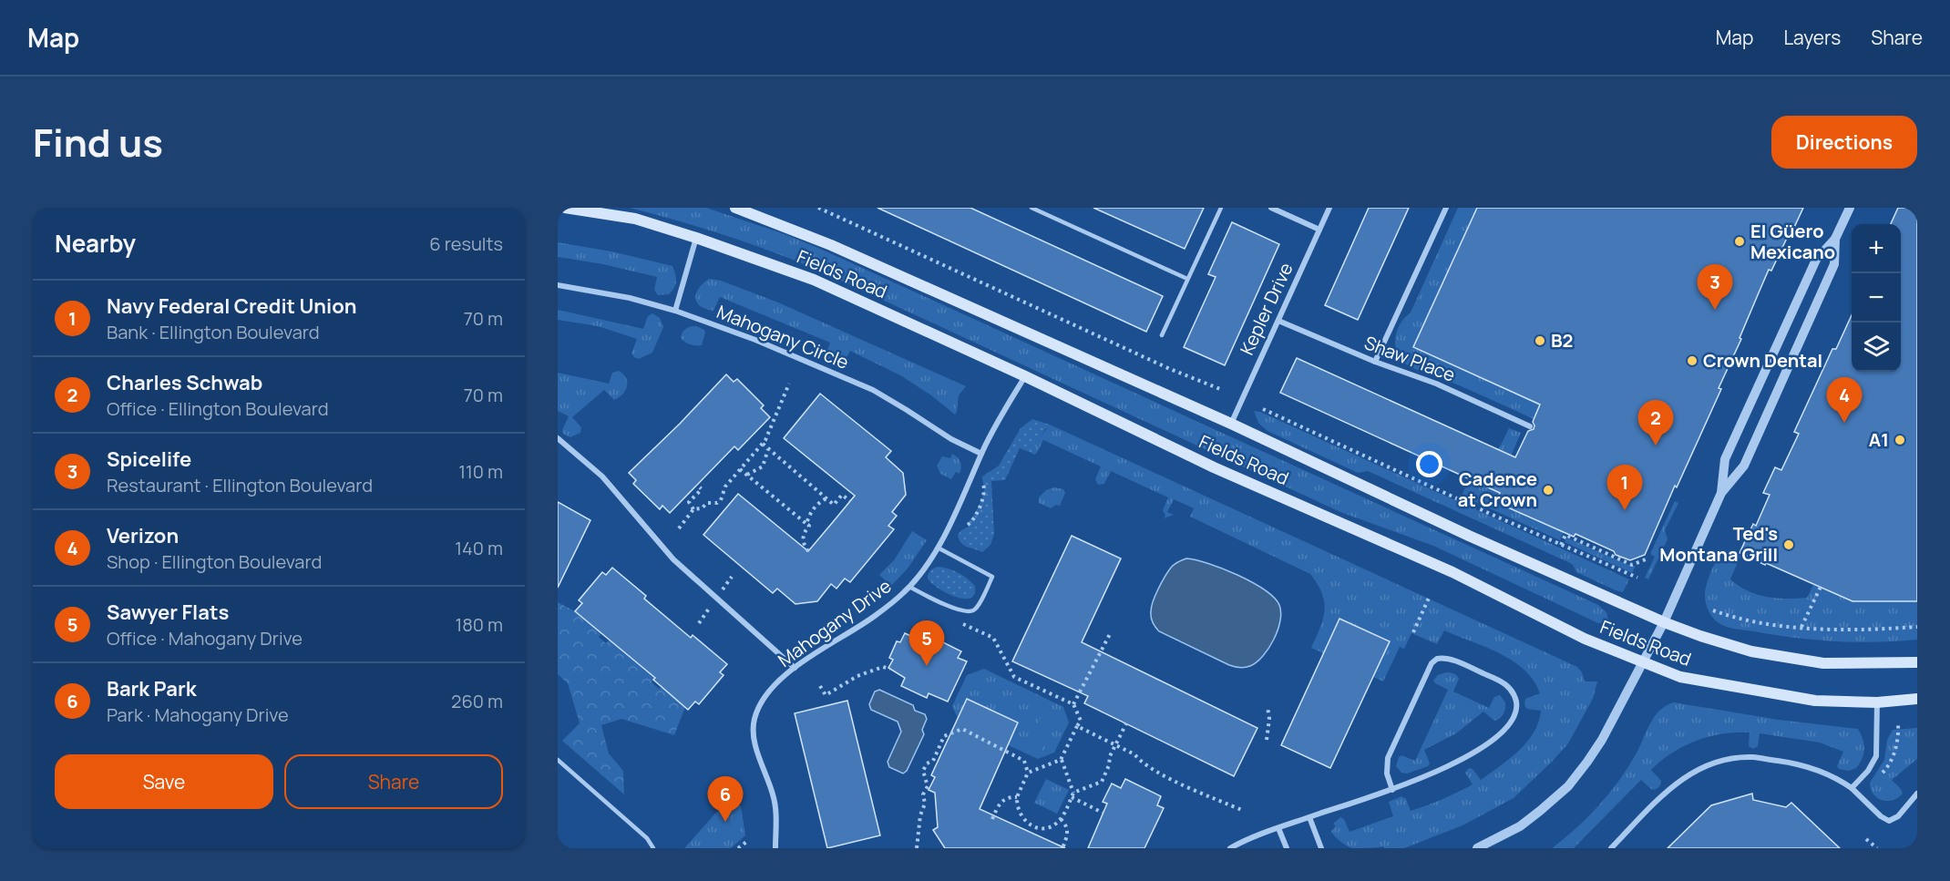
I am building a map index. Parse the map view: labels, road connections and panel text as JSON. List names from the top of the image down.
{
  "streets": {
    "main road": ["Fields Road"],
    "street": [
      "Kepler Drive",
      "Mahogany Circle",
      "Shaw Place",
      "Mahogany Drive"
    ]
  },
  "crossings": [
    ["Fields Road", "Kepler Drive"],
    ["Fields Road", "Mahogany Drive"],
    ["Kepler Drive", "Shaw Place"],
    ["Mahogany Circle", "Mahogany Drive"]
  ],
  "places": [
    "El Güero Mexicano",
    "B2",
    "Crown Dental",
    "A1",
    "Cadence at Crown",
    "Ted's Montana Grill"
  ],
  "page": {
    "header": "Map",
    "nav": ["Map", "Layers", "Share"],
    "title": "Find us",
    "buttons": [
      "Directions",
      ["Save", "Share"]
    ],
    "heading": ["Nearby", "6 results"],
    "map_buttons": ["+", "−"],
    "pins": [
      "3",
      "4",
      "2",
      "1",
      "5",
      "6"
    ],
    "list": [
      {
        "mark": "1",
        "name": "Navy Federal Credit Union",
        "note": "Bank · Ellington Boulevard",
        "value": "70 m"
      },
      {
        "mark": "2",
        "name": "Charles Schwab",
        "note": "Office · Ellington Boulevard",
        "value": "70 m"
      },
      {
        "mark": "3",
        "name": "Spicelife",
        "note": "Restaurant · Ellington Boulevard",
        "value": "110 m"
      },
      {
        "mark": "4",
        "name": "Verizon",
        "note": "Shop · Ellington Boulevard",
        "value": "140 m"
      },
      {
        "mark": "5",
        "name": "Sawyer Flats",
        "note": "Office · Mahogany Drive",
        "value": "180 m"
      },
      {
        "mark": "6",
        "name": "Bark Park",
        "note": "Park · Mahogany Drive",
        "value": "260 m"
      }
    ]
  }
}
